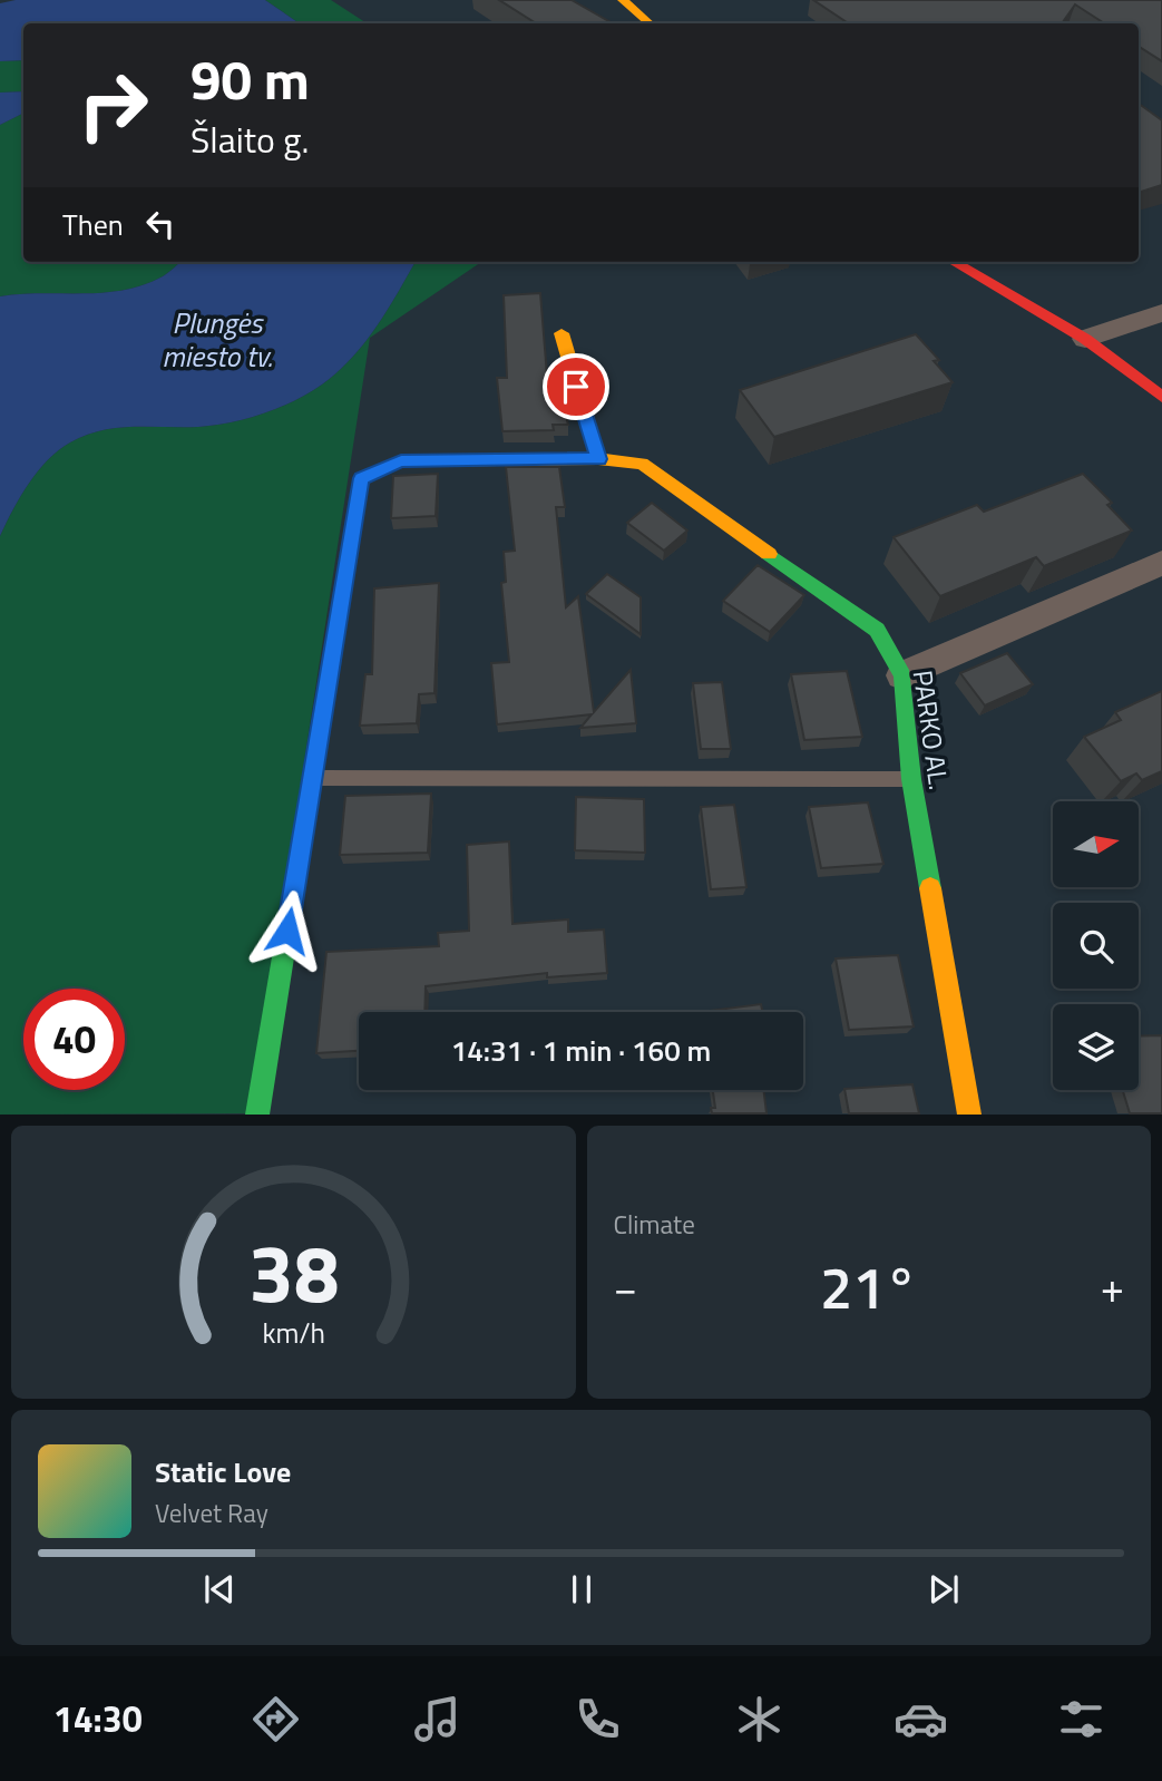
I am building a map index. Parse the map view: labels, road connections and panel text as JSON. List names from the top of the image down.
{
  "streets": {
    "street": ["PARKO AL."]
  },
  "water": ["Plungės miesto tv."],
  "north": "right",
  "page": {
    "turn": ["90 m", "Šlaito g."],
    "then": "Then",
    "limit": "40",
    "trip": "14:31 · 1 min · 160 m",
    "tile": "Climate",
    "heat": ["−", "21°", "+"],
    "song": ["Static Love", "Velvet Ray"],
    "tabs": "14:30",
    "gauge": ["38", "km/h"]
  }
}
